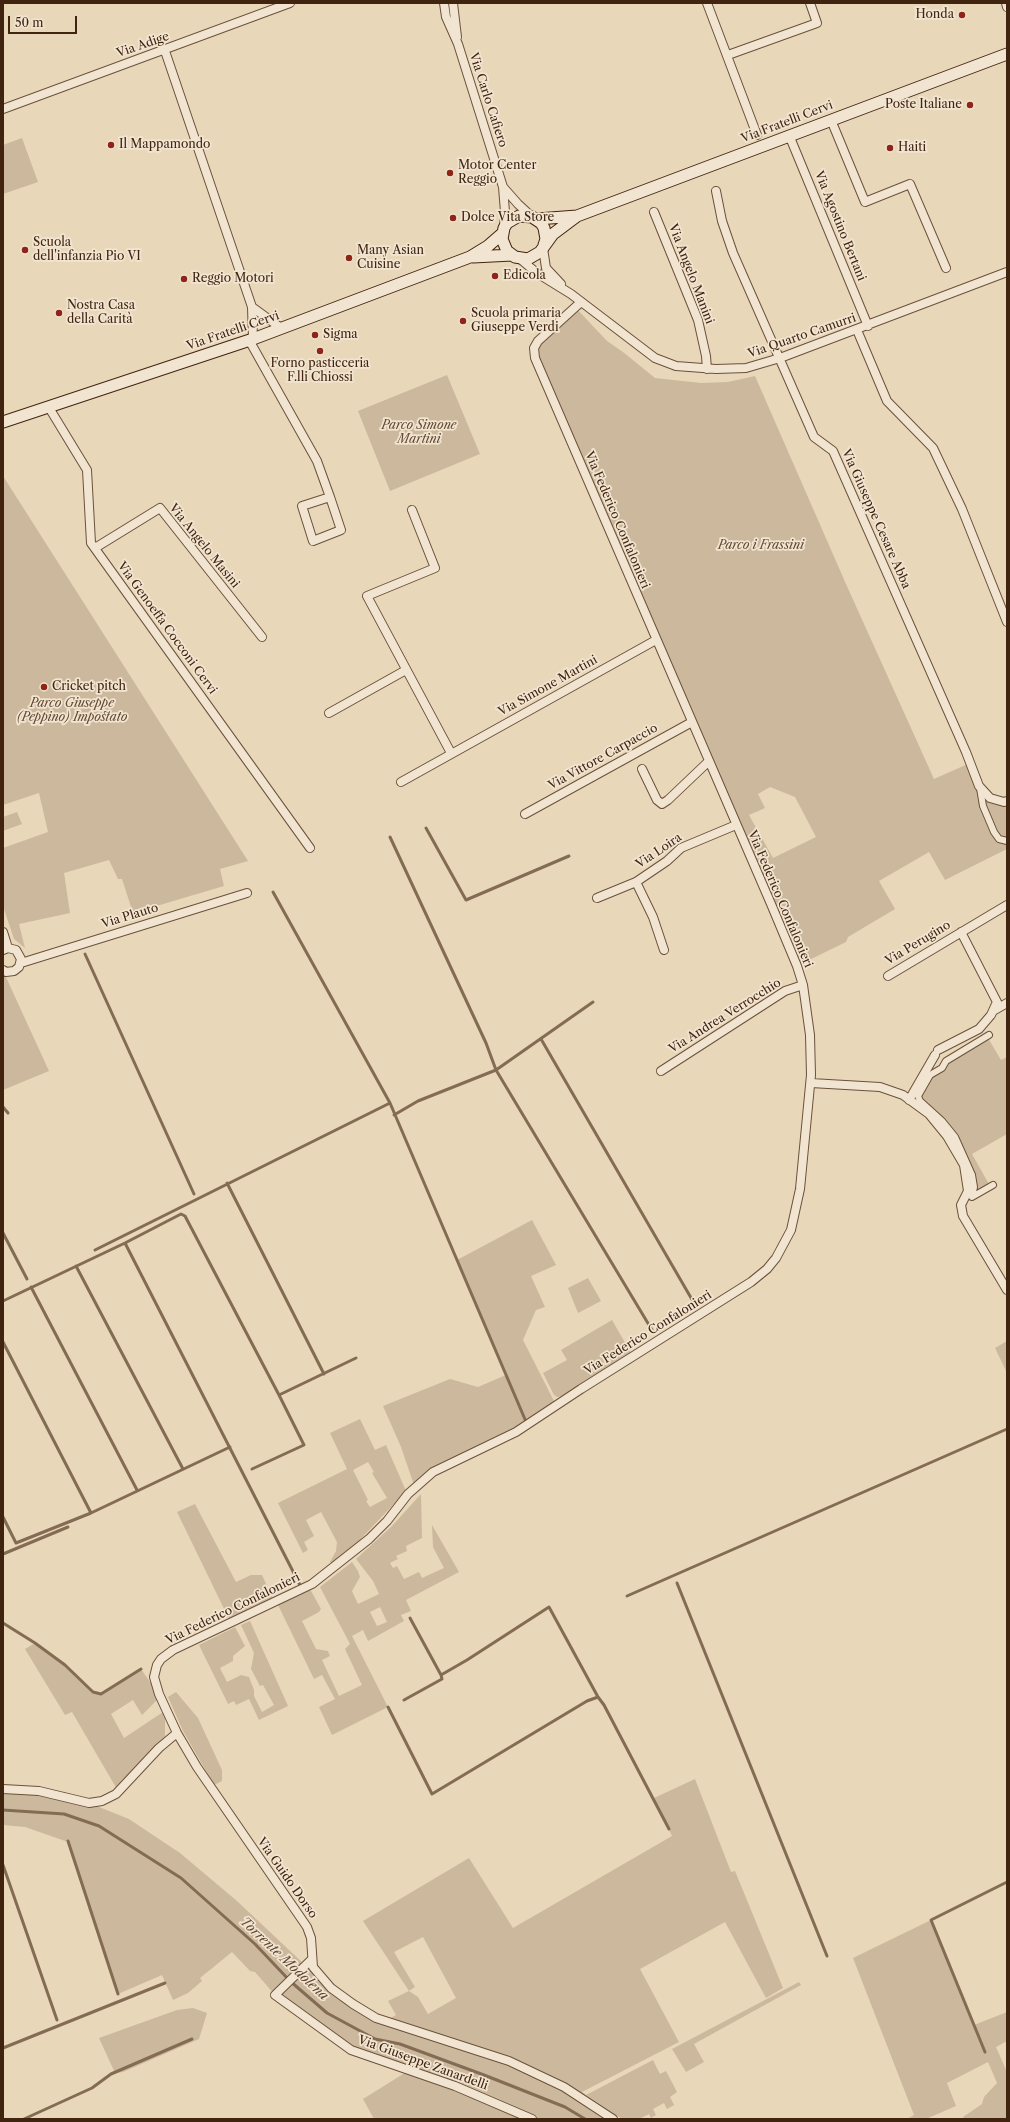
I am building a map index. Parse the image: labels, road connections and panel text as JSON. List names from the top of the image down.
{
  "streets": {
    "main road": ["Via Fratelli Cervi"],
    "street": [
      "Via Adige",
      "Via Carlo Cafiero",
      "Via Agostino Bertani",
      "Via Angelo Manini",
      "Via Quarto Camurri",
      "Via Giuseppe Cesare Abba",
      "Via Federico Confalonieri",
      "Via Angelo Masini",
      "Via Genoeffa Cocconi Cervi",
      "Via Simone Martini",
      "Via Vittore Carpaccio",
      "Via Loira",
      "Via Plauto",
      "Via Perugino",
      "Via Andrea Verrocchio",
      "Via Guido Dorso",
      "Via Giuseppe Zanardelli"
    ]
  },
  "crossings": [
    ["Via Carlo Cafiero", "Via Fratelli Cervi"],
    ["Via Carlo Cafiero", "Via Quarto Camurri"],
    ["Via Fratelli Cervi", "Via Agostino Bertani"],
    ["Via Fratelli Cervi", "Via Quarto Camurri"],
    ["Via Fratelli Cervi", "Via Genoeffa Cocconi Cervi"],
    ["Via Agostino Bertani", "Via Quarto Camurri"],
    ["Via Angelo Manini", "Via Quarto Camurri"],
    ["Via Quarto Camurri", "Via Giuseppe Cesare Abba"],
    ["Via Quarto Camurri", "Via Federico Confalonieri"],
    ["Via Federico Confalonieri", "Via Simone Martini"],
    ["Via Federico Confalonieri", "Via Vittore Carpaccio"],
    ["Via Federico Confalonieri", "Via Loira"],
    ["Via Federico Confalonieri", "Via Andrea Verrocchio"],
    ["Via Federico Confalonieri", "Via Guido Dorso"],
    ["Via Angelo Masini", "Via Genoeffa Cocconi Cervi"],
    ["Via Guido Dorso", "Via Giuseppe Zanardelli"]
  ],
  "water": ["Torrente Modolena"],
  "parks": ["Parco Simone Martini", "Parco i Frassini", "Parco Giuseppe (Peppino) Impostato"],
  "places": [
    "Honda",
    "Poste Italiane",
    "Il Mappamondo",
    "Haiti",
    "Motor Center Reggio",
    "Dolce Vita Store",
    "Scuola dell'infanzia Pio VI",
    "Many Asian Cuisine",
    "Edicola",
    "Reggio Motori",
    "Nostra Casa della Carità",
    "Scuola primaria Giuseppe Verdi",
    "Sigma",
    "Forno pasticceria F.lli Chiossi",
    "Cricket pitch"
  ],
  "scale_bar": "50 m"
}
